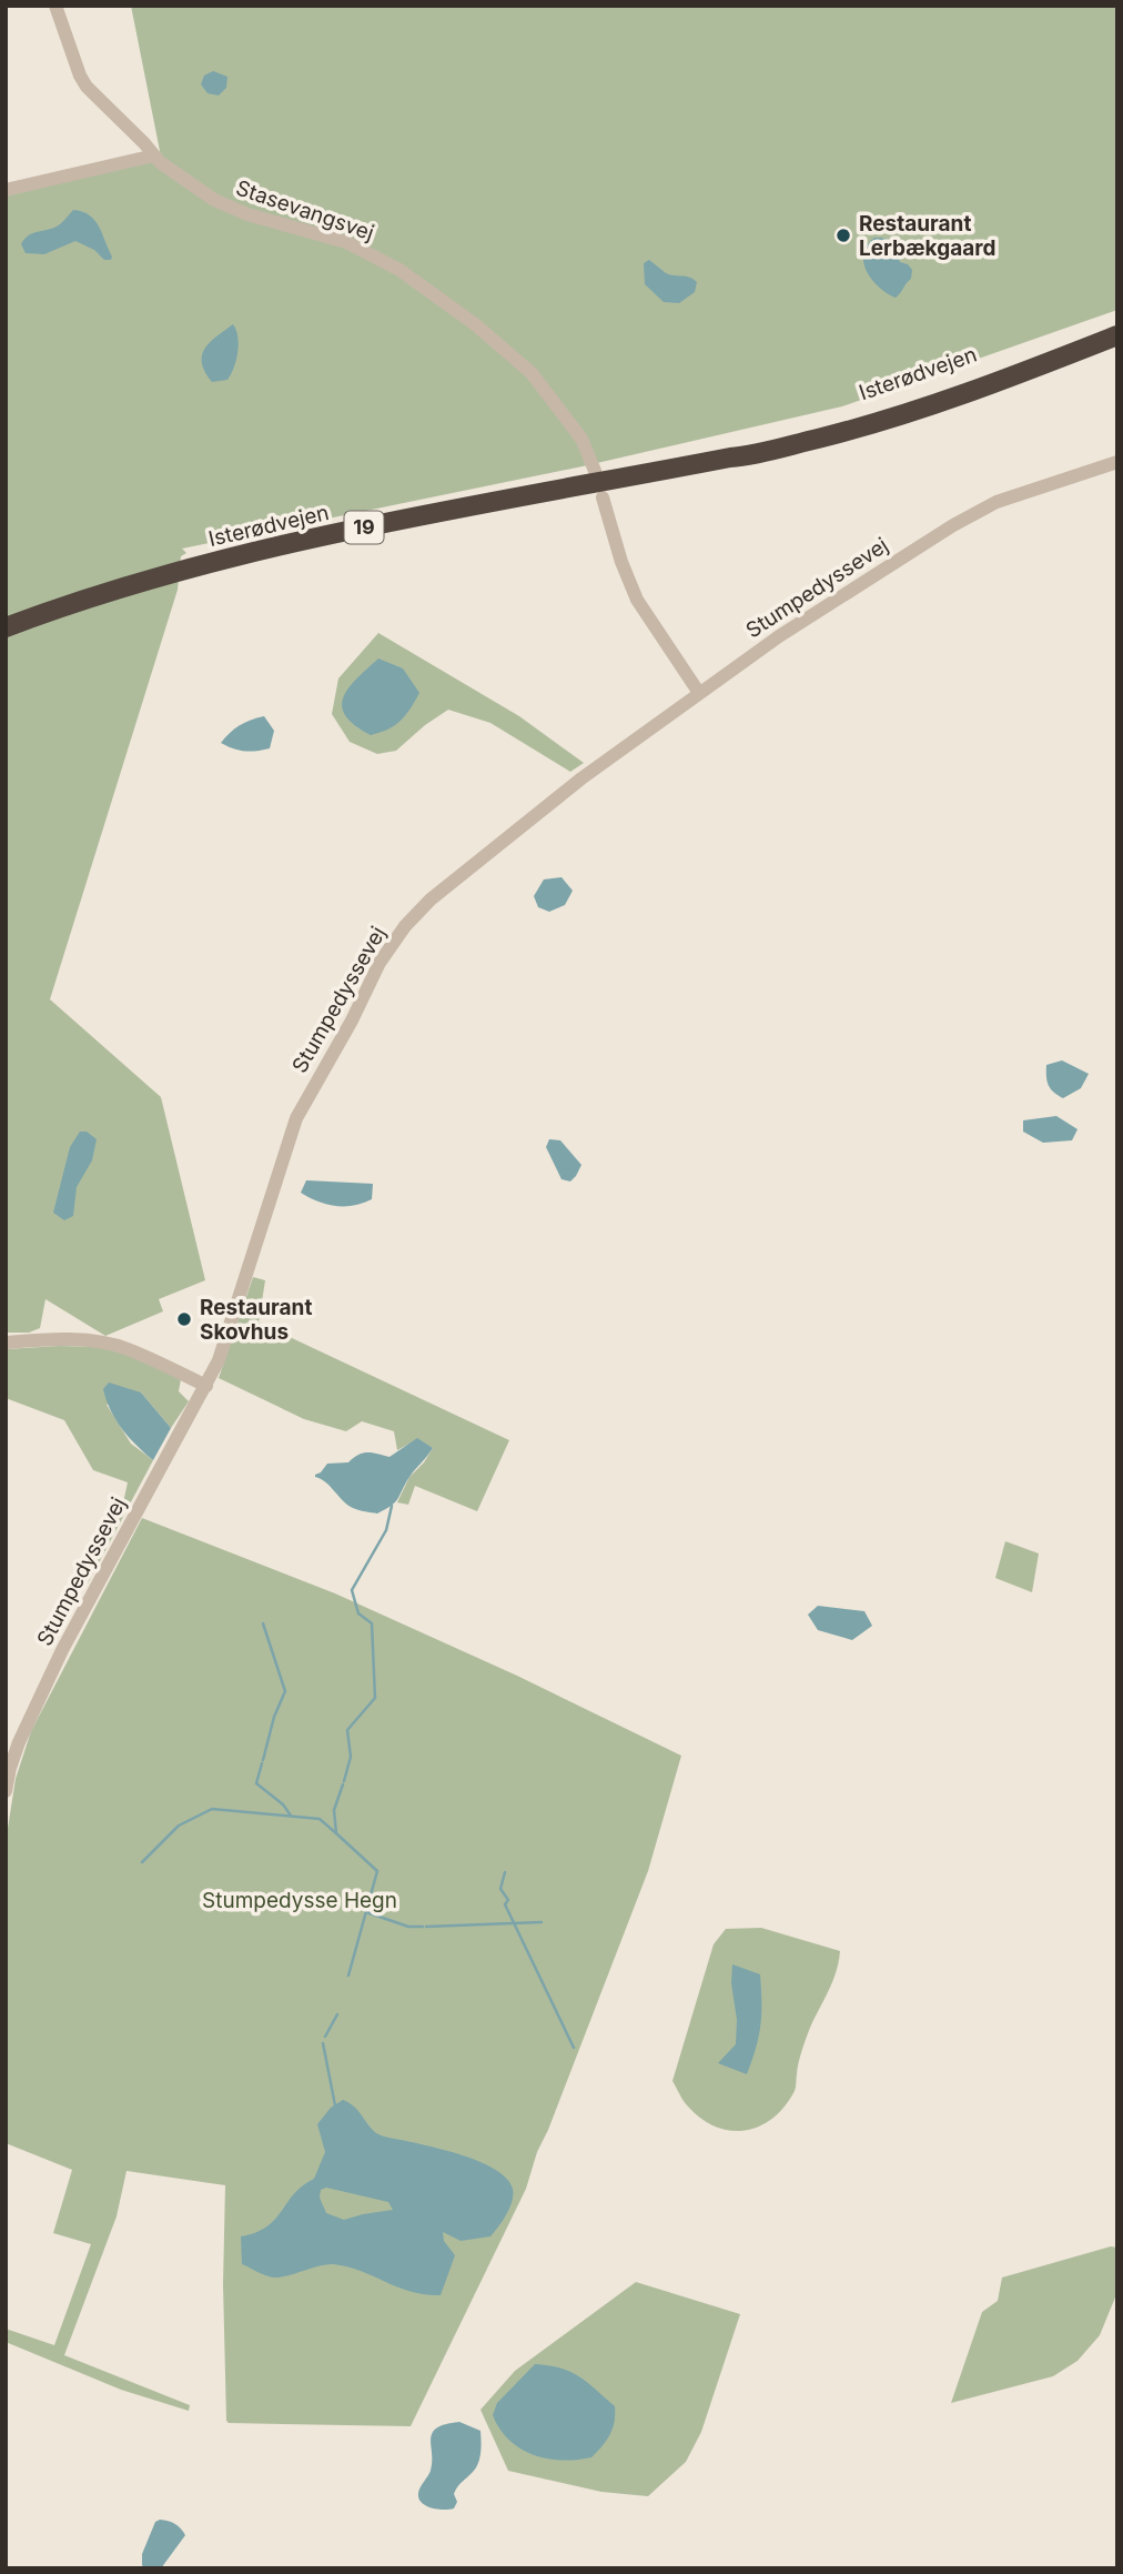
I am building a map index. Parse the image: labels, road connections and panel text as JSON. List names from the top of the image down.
{
  "streets": {
    "highway": ["Isterødvejen", "19"],
    "street": ["Stasevangsvej", "Stumpedyssevej"]
  },
  "parks": ["Stumpedysse Hegn"],
  "places": ["Restaurant Lerbækgaard", "Restaurant Skovhus"]
}
